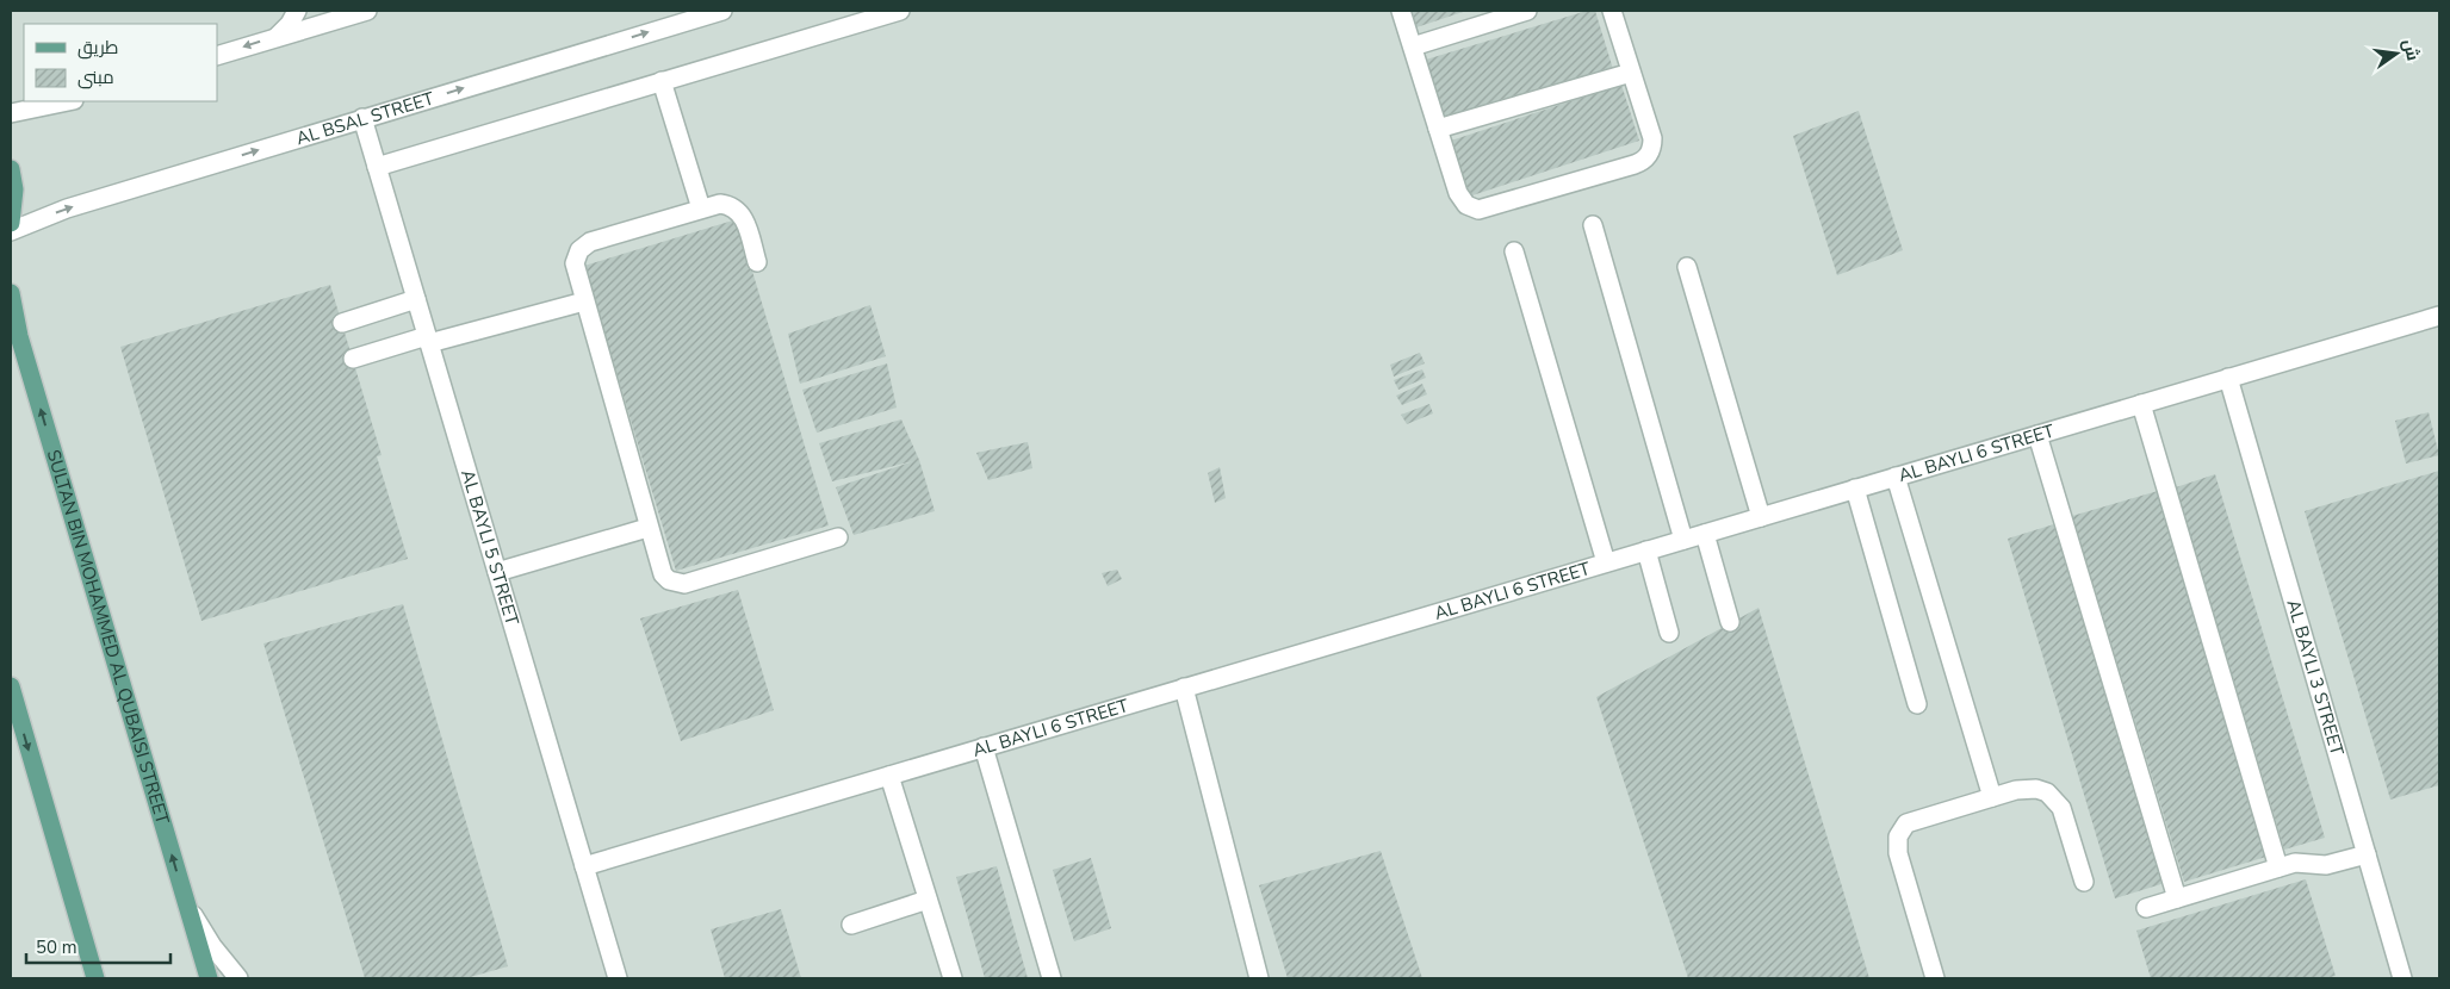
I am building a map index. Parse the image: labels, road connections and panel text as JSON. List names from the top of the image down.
{
  "streets": {
    "main road": ["SULTAN BIN MOHAMMED AL QUBAISI STREET"],
    "street": [
      "AL BSAL STREET",
      "AL BAYLI 6 STREET",
      "AL BAYLI 5 STREET",
      "AL BAYLI 3 STREET"
    ]
  },
  "crossings": [
    ["AL BSAL STREET", "AL BAYLI 5 STREET"],
    ["AL BAYLI 6 STREET", "AL BAYLI 5 STREET"],
    ["AL BAYLI 6 STREET", "AL BAYLI 3 STREET"]
  ],
  "legend": ["طريق", "مبنى"],
  "scale_bar": "50 m",
  "north": "right"
}
